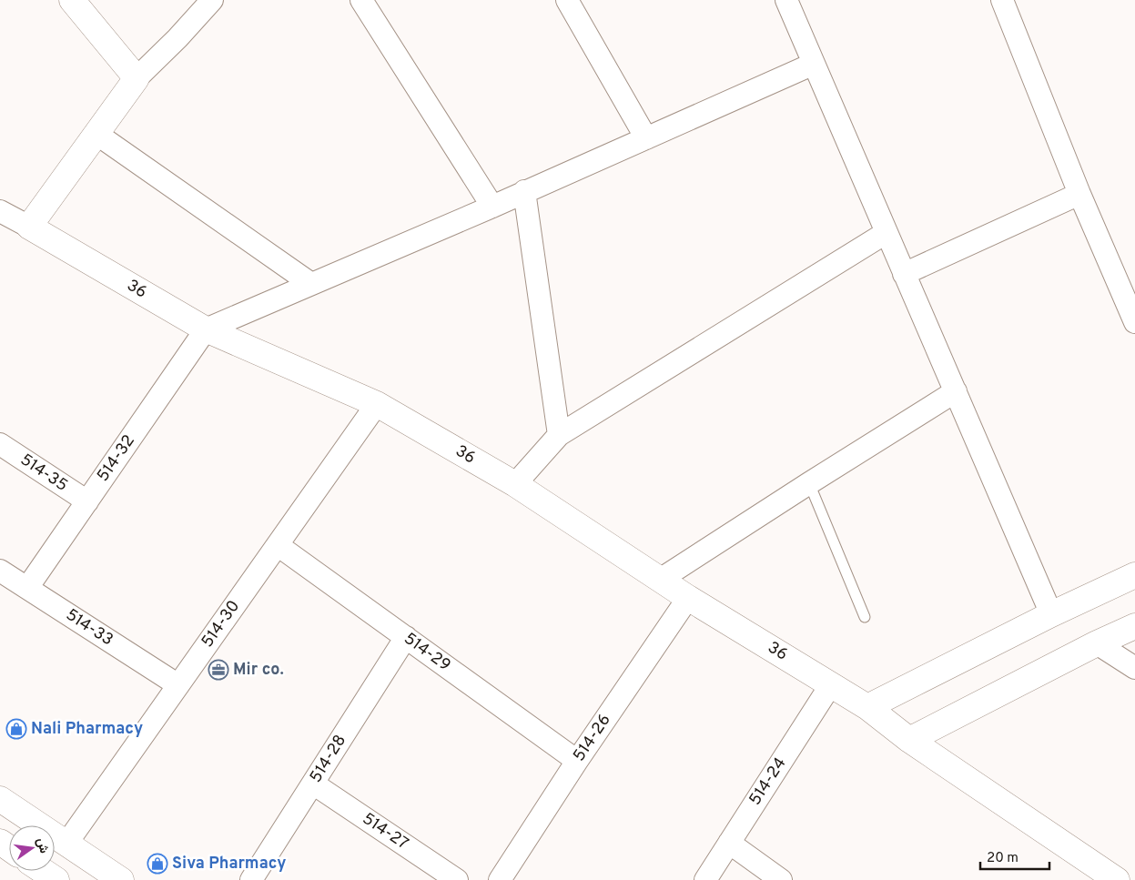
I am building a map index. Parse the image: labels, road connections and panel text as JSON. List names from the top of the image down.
{
  "streets": {
    "street": [
      "36",
      "514-32",
      "514-35",
      "514-30",
      "514-33",
      "514-29",
      "514-26",
      "514-28",
      "514-24",
      "514-27"
    ]
  },
  "crossings": [
    ["36", "514-32"],
    ["36", "514-30"],
    ["36", "514-26"],
    ["36", "514-24"],
    ["514-32", "514-35"],
    ["514-32", "514-33"],
    ["514-30", "514-33"],
    ["514-30", "514-29"],
    ["514-29", "514-26"],
    ["514-29", "514-28"],
    ["514-28", "514-27"]
  ],
  "places": {
    "office": ["Mir co."],
    "shop": ["Nali Pharmacy", "Siva Pharmacy"]
  },
  "scale_bar": "20 m",
  "north": "right"
}
